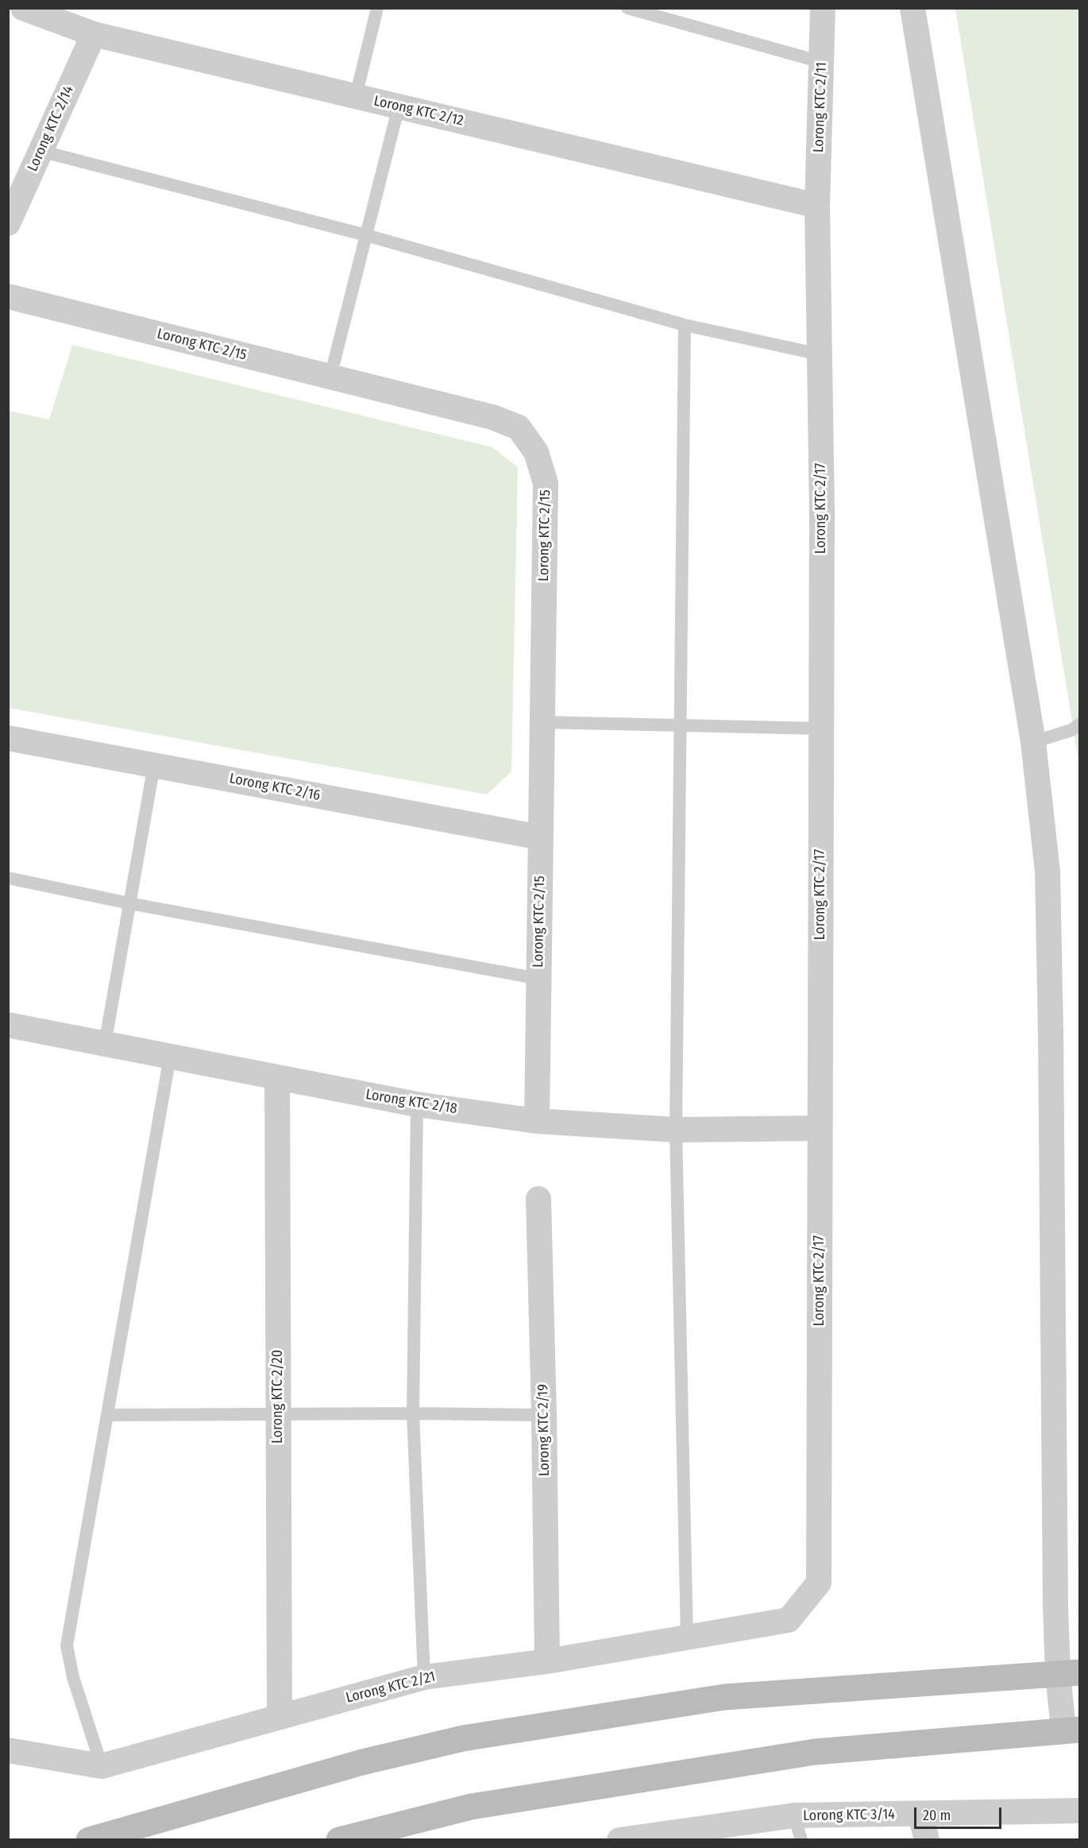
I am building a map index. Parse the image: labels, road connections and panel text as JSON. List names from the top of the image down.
{
  "streets": {
    "street": [
      "Lorong KTC 2/11",
      "Lorong KTC 2/12",
      "Lorong KTC 2/14",
      "Lorong KTC 2/15",
      "Lorong KTC 2/17",
      "Lorong KTC 2/16",
      "Lorong KTC 2/18",
      "Lorong KTC 2/20",
      "Lorong KTC 2/19",
      "Lorong KTC 2/21",
      "Lorong KTC 3/14"
    ]
  },
  "crossings": [
    ["Lorong KTC 2/11", "Lorong KTC 2/12"],
    ["Lorong KTC 2/11", "Lorong KTC 2/17"],
    ["Lorong KTC 2/12", "Lorong KTC 2/14"],
    ["Lorong KTC 2/12", "Lorong KTC 2/17"],
    ["Lorong KTC 2/15", "Lorong KTC 2/16"],
    ["Lorong KTC 2/15", "Lorong KTC 2/18"],
    ["Lorong KTC 2/17", "Lorong KTC 2/18"],
    ["Lorong KTC 2/17", "Lorong KTC 2/21"],
    ["Lorong KTC 2/18", "Lorong KTC 2/20"],
    ["Lorong KTC 2/20", "Lorong KTC 2/21"],
    ["Lorong KTC 2/19", "Lorong KTC 2/21"]
  ],
  "scale_bar": "20 m"
}
